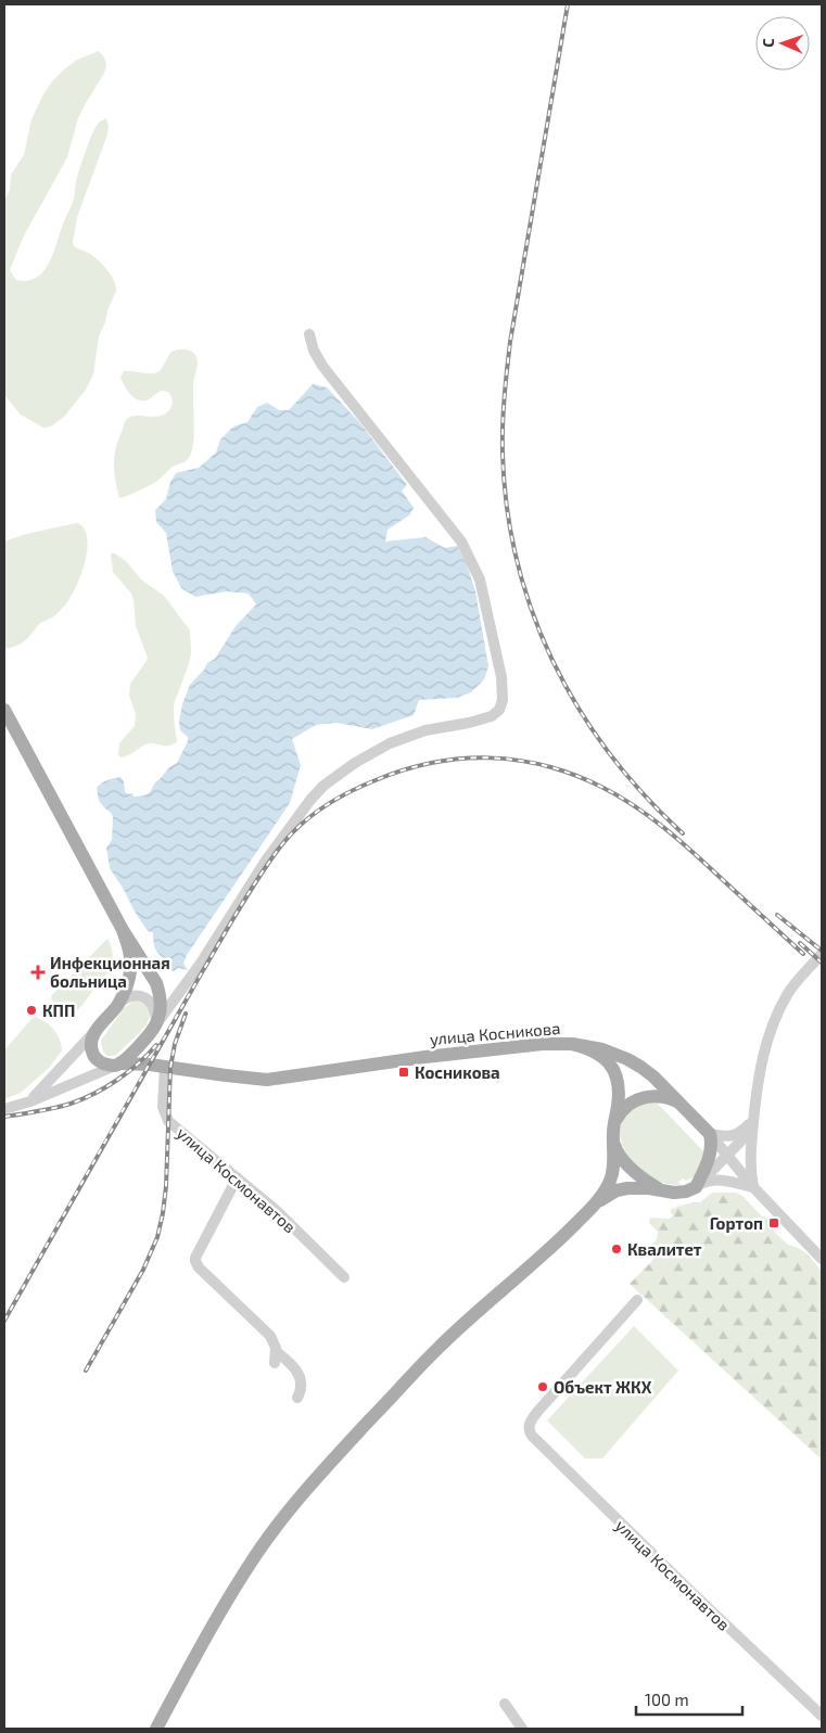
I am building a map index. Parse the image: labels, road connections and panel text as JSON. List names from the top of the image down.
{
  "streets": {
    "main road": ["улица Косникова"],
    "street": ["улица Космонавтов"]
  },
  "crossings": [
    ["улица Косникова", "улица Космонавтов"]
  ],
  "places": {
    "health": ["Инфекционная больница"],
    "other": ["КПП", "Квалитет", "Объект ЖКХ"],
    "transit": ["Косникова", "Гортоп"]
  },
  "scale_bar": "100 m",
  "north": "left"
}
